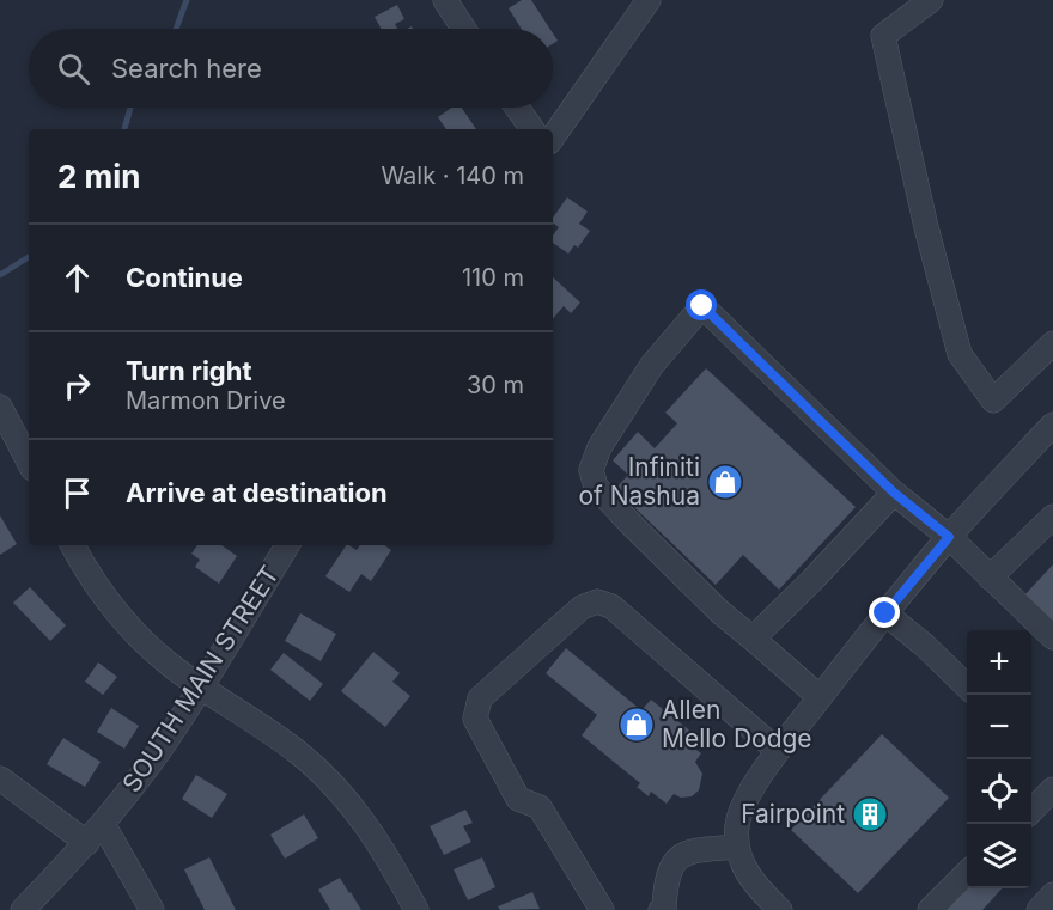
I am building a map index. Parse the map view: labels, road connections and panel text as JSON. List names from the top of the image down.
{
  "streets": {
    "street": ["SOUTH MAIN STREET"]
  },
  "places": {
    "shop": ["Infiniti of Nashua", "Allen Mello Dodge"],
    "building": ["Fairpoint"]
  },
  "page": {
    "search": "Search here",
    "heading": ["2 min", "Walk · 140 m"],
    "list": [
      ["Continue", "110 m"],
      ["Turn right", "Marmon Drive", "30 m"],
      "Arrive at destination"
    ],
    "map_buttons": ["+", "−"]
  }
}
